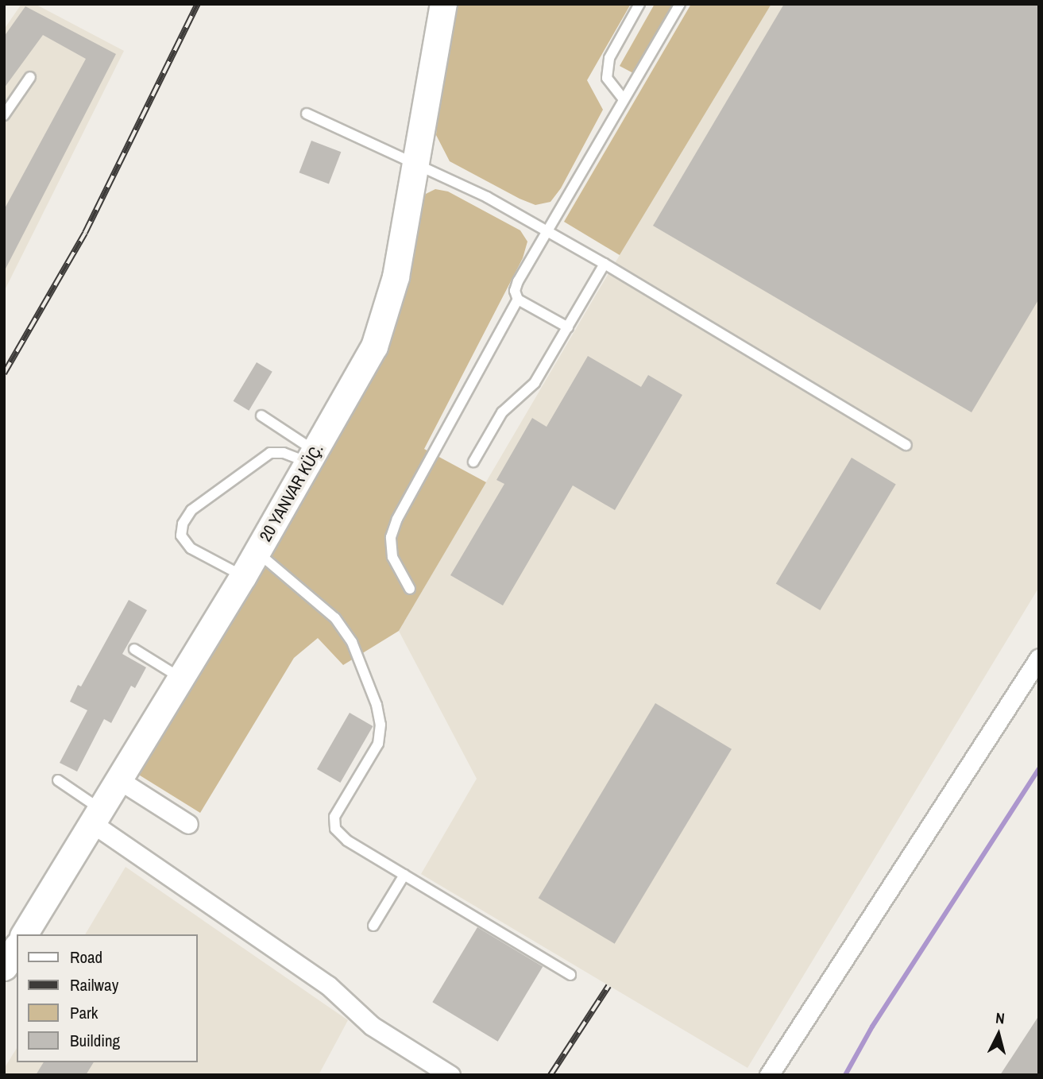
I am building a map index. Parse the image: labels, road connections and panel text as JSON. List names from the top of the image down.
{
  "streets": {
    "street": ["20 YANVAR KÜÇ."]
  },
  "legend": [
    "Road",
    "Railway",
    "Park",
    "Building"
  ],
  "north": "top"
}
